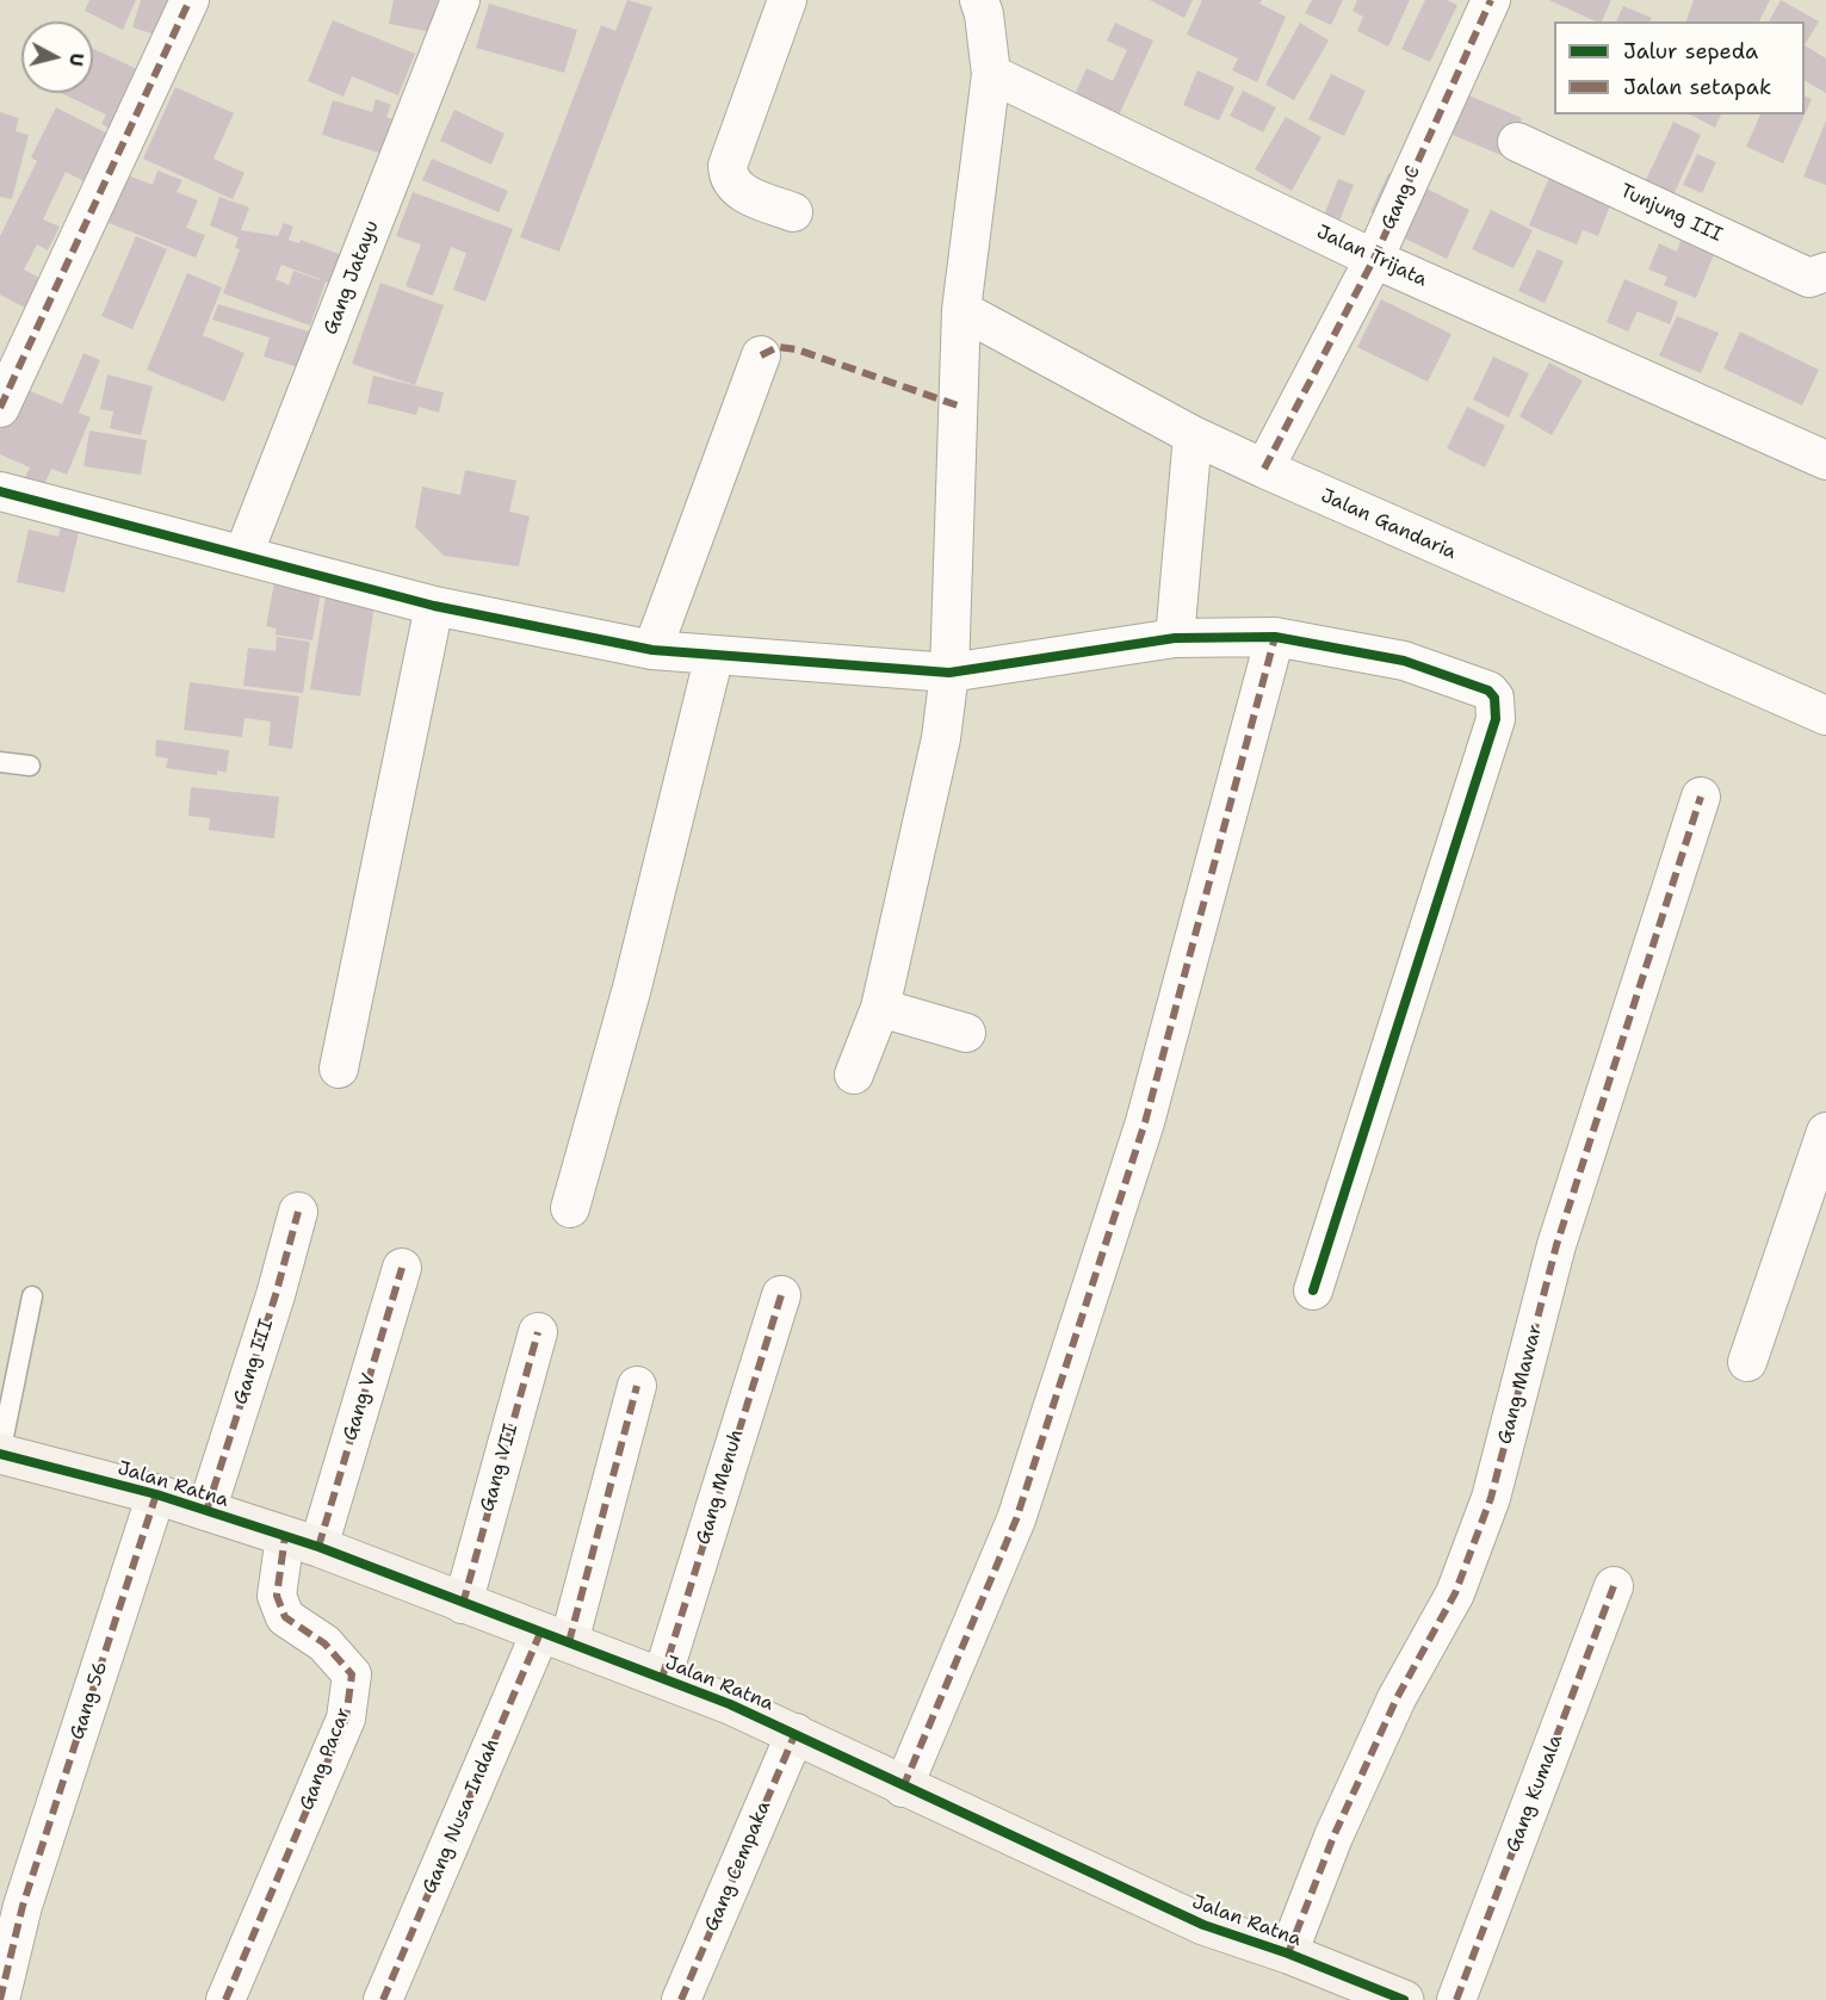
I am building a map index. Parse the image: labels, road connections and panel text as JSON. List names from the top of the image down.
{
  "streets": {
    "street": [
      "Gang C",
      "Tunjung III",
      "Jalan Trijata",
      "Gang Jatayu",
      "Jalan Gandaria",
      "Gang III",
      "Gang Mawar",
      "Gang V",
      "Gang VII",
      "Jalan Ratna",
      "Gang Menuh",
      "Gang 56",
      "Gang Pacar",
      "Gang Kumala",
      "Gang Nusa Indah",
      "Gang Cempaka"
    ]
  },
  "crossings": [
    ["Gang C", "Jalan Trijata"],
    ["Gang C", "Jalan Gandaria"],
    ["Gang III", "Jalan Ratna"],
    ["Gang Mawar", "Jalan Ratna"],
    ["Gang V", "Jalan Ratna"],
    ["Gang V", "Gang Pacar"],
    ["Gang VII", "Jalan Ratna"],
    ["Jalan Ratna", "Gang Menuh"],
    ["Jalan Ratna", "Gang 56"],
    ["Jalan Ratna", "Gang Pacar"],
    ["Jalan Ratna", "Gang Nusa Indah"],
    ["Jalan Ratna", "Gang Cempaka"]
  ],
  "legend": ["Jalur sepeda", "Jalan setapak"],
  "north": "right"
}
